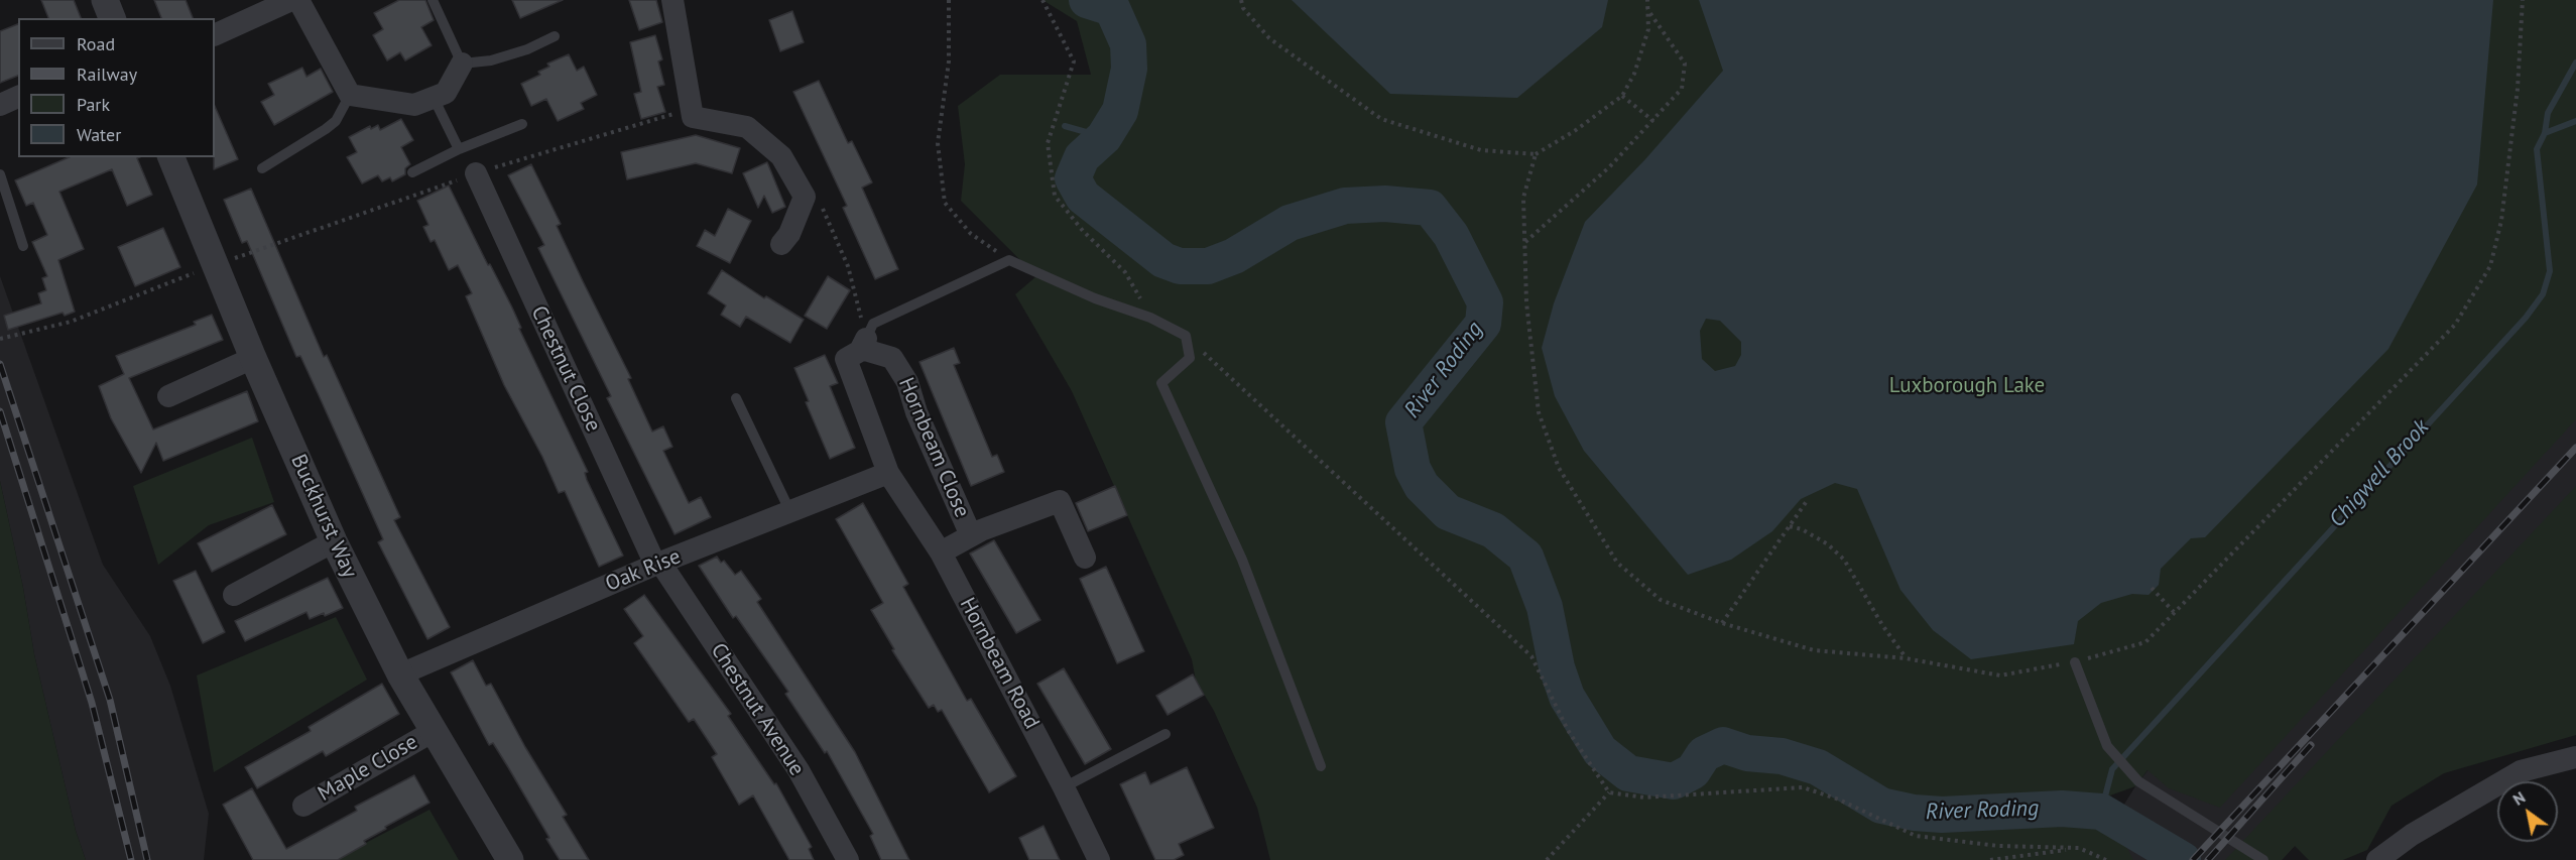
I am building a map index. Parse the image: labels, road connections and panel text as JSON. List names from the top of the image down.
{
  "streets": {
    "street": [
      "Chestnut Close",
      "Hornbeam Close",
      "Buckhurst Way",
      "Oak Rise",
      "Hornbeam Road",
      "Chestnut Avenue",
      "Maple Close"
    ]
  },
  "crossings": [
    ["Chestnut Close", "Oak Rise"],
    ["Chestnut Close", "Chestnut Avenue"],
    ["Buckhurst Way", "Oak Rise"],
    ["Buckhurst Way", "Maple Close"],
    ["Oak Rise", "Hornbeam Road"],
    ["Oak Rise", "Chestnut Avenue"]
  ],
  "water": ["River Roding", "Chigwell Brook"],
  "parks": ["Luxborough Lake"],
  "legend": [
    "Road",
    "Railway",
    "Park",
    "Water"
  ],
  "north": "top left"
}
